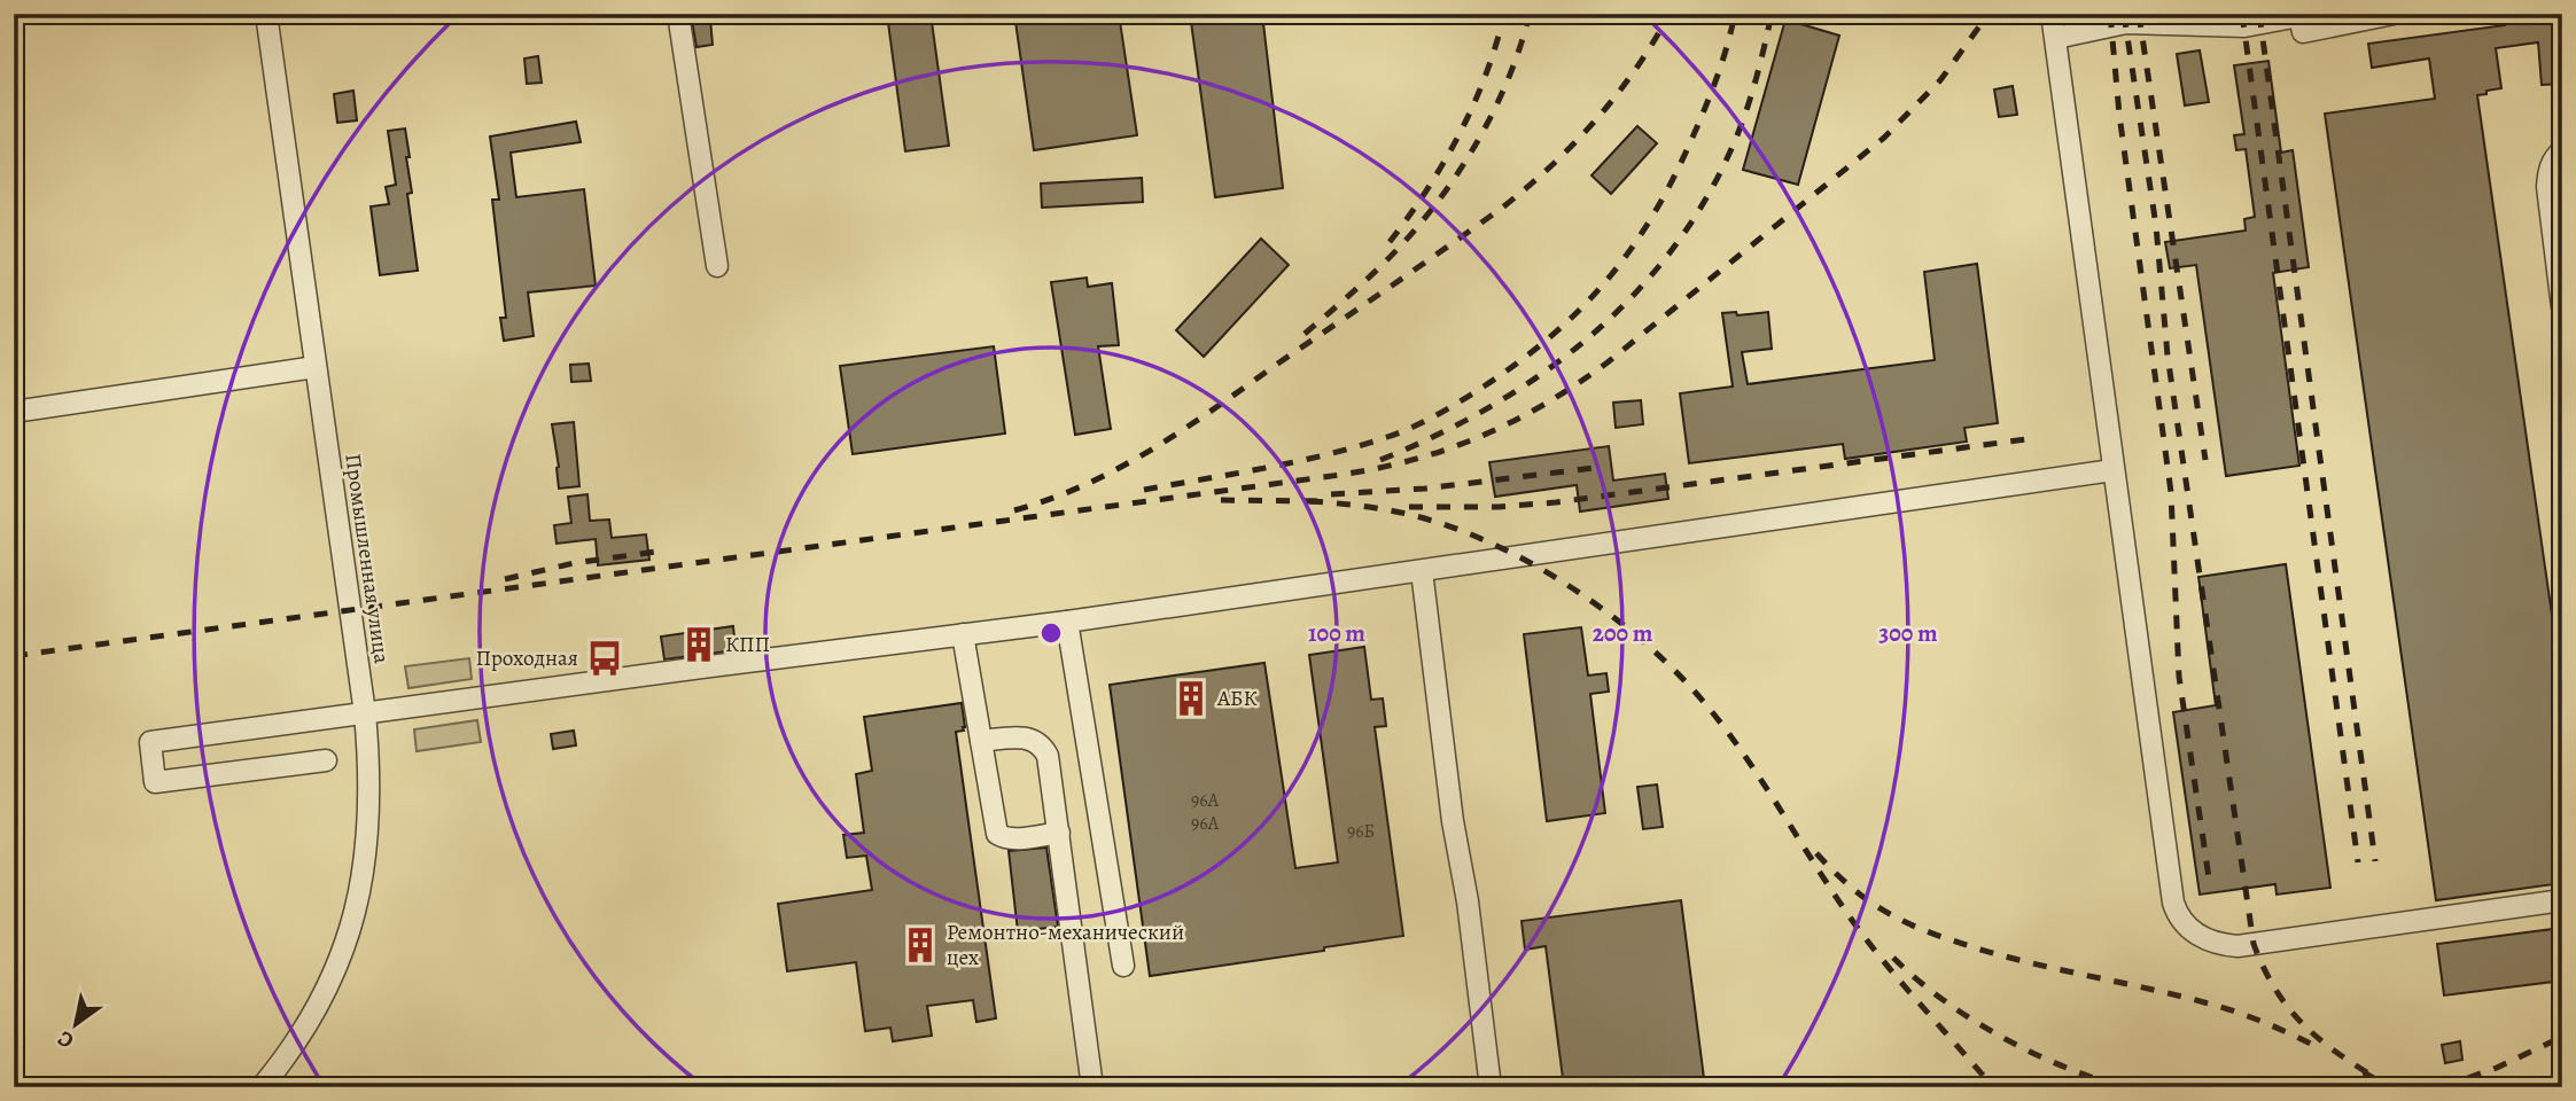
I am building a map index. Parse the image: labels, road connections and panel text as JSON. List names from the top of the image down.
{
  "streets": {
    "street": ["Промышленная улица"]
  },
  "places": {
    "building": ["КПП", "АБК", "Ремонтно-механический цех"],
    "bus stop": ["Проходная"]
  },
  "house_numbers": ["96А", "96А", "96Б"],
  "north": "bottom left",
  "rings": ["100 m", "200 m", "300 m"]
}
